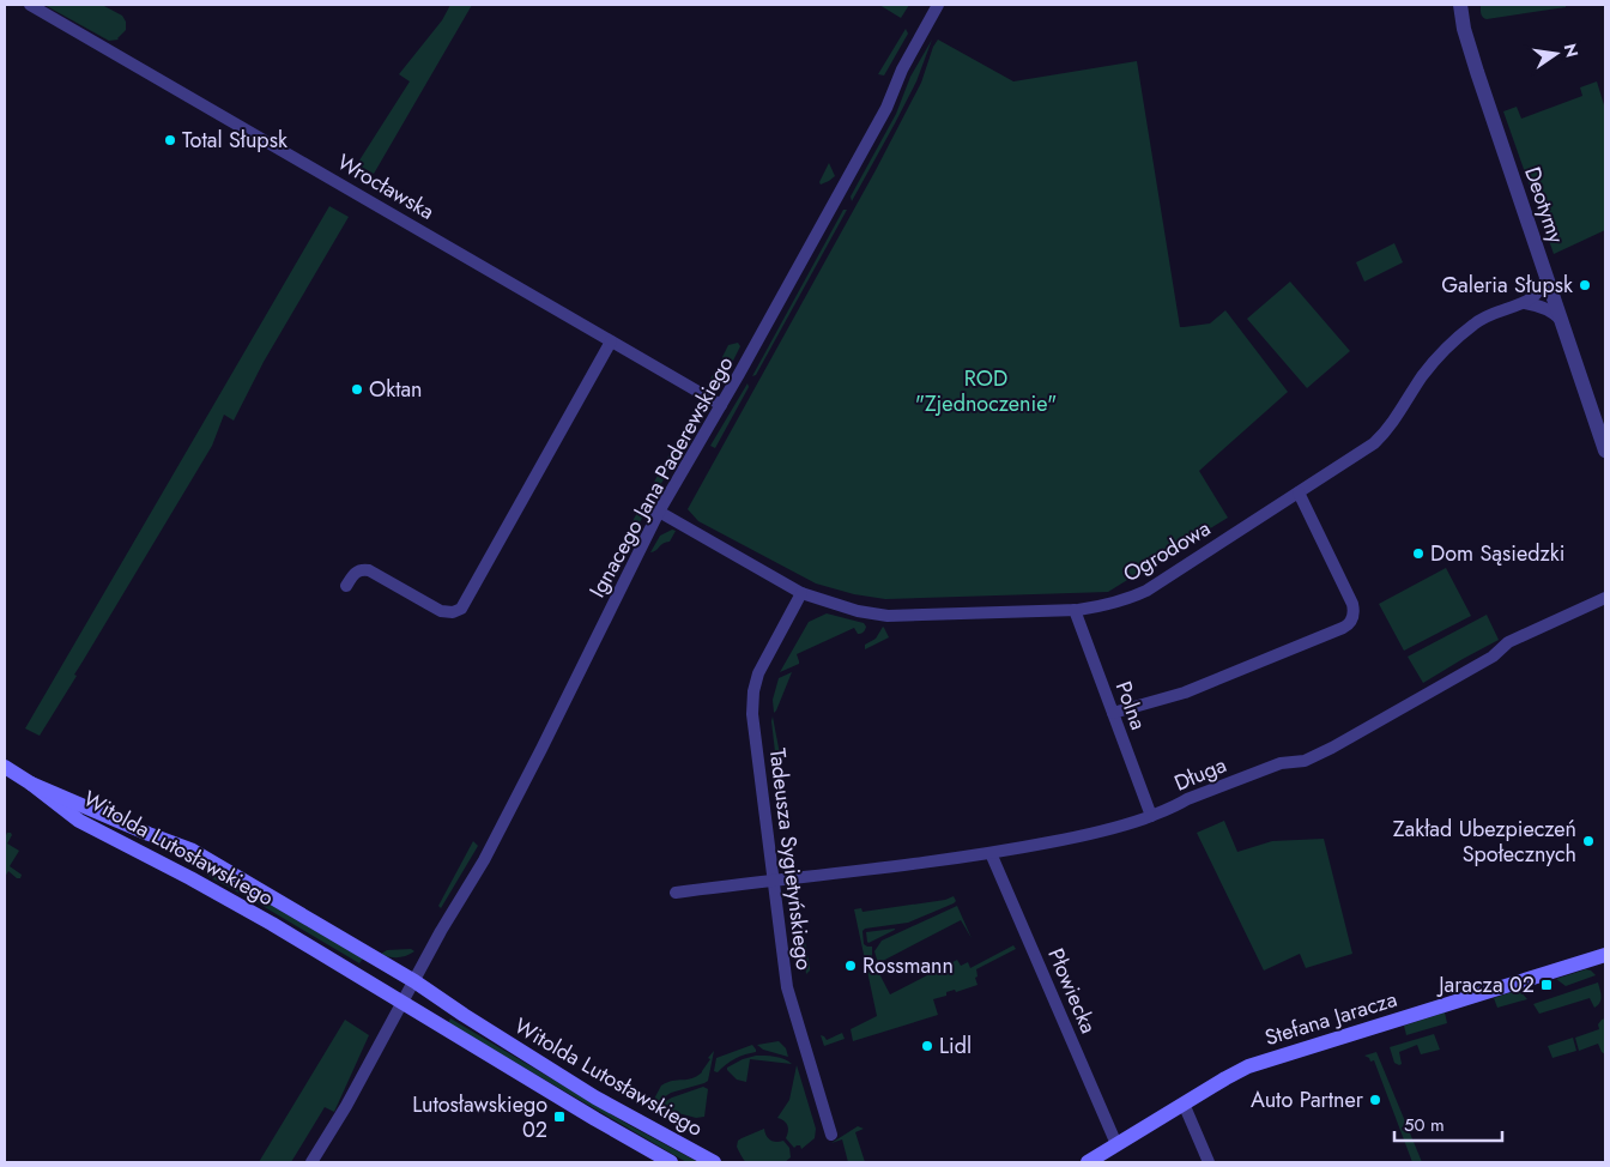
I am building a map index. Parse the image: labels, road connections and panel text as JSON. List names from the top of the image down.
{
  "streets": {
    "main road": ["Witolda Lutosławskiego", "Stefana Jaracza"],
    "street": [
      "Wrocławska",
      "Deotymy",
      "Ignacego Jana Paderewskiego",
      "Ogrodowa",
      "Polna",
      "Długa",
      "Tadeusza Sygietyńskiego",
      "Płowiecka"
    ]
  },
  "crossings": [
    ["Wrocławska", "Ignacego Jana Paderewskiego"],
    ["Ignacego Jana Paderewskiego", "Ogrodowa"],
    ["Ignacego Jana Paderewskiego", "Witolda Lutosławskiego"],
    ["Ogrodowa", "Polna"],
    ["Ogrodowa", "Tadeusza Sygietyńskiego"],
    ["Polna", "Długa"],
    ["Długa", "Tadeusza Sygietyńskiego"],
    ["Długa", "Płowiecka"],
    ["Płowiecka", "Stefana Jaracza"]
  ],
  "parks": ["ROD \"Zjednoczenie\""],
  "places": {
    "other": [
      "Total Słupsk",
      "Galeria Słupsk",
      "Oktan",
      "Dom Sąsiedzki",
      "Zakład Ubezpieczeń Społecznych",
      "Rossmann",
      "Lidl",
      "Auto Partner"
    ],
    "transit": ["Jaracza 02", "Lutosławskiego 02"]
  },
  "scale_bar": "50 m",
  "north": "right"
}
